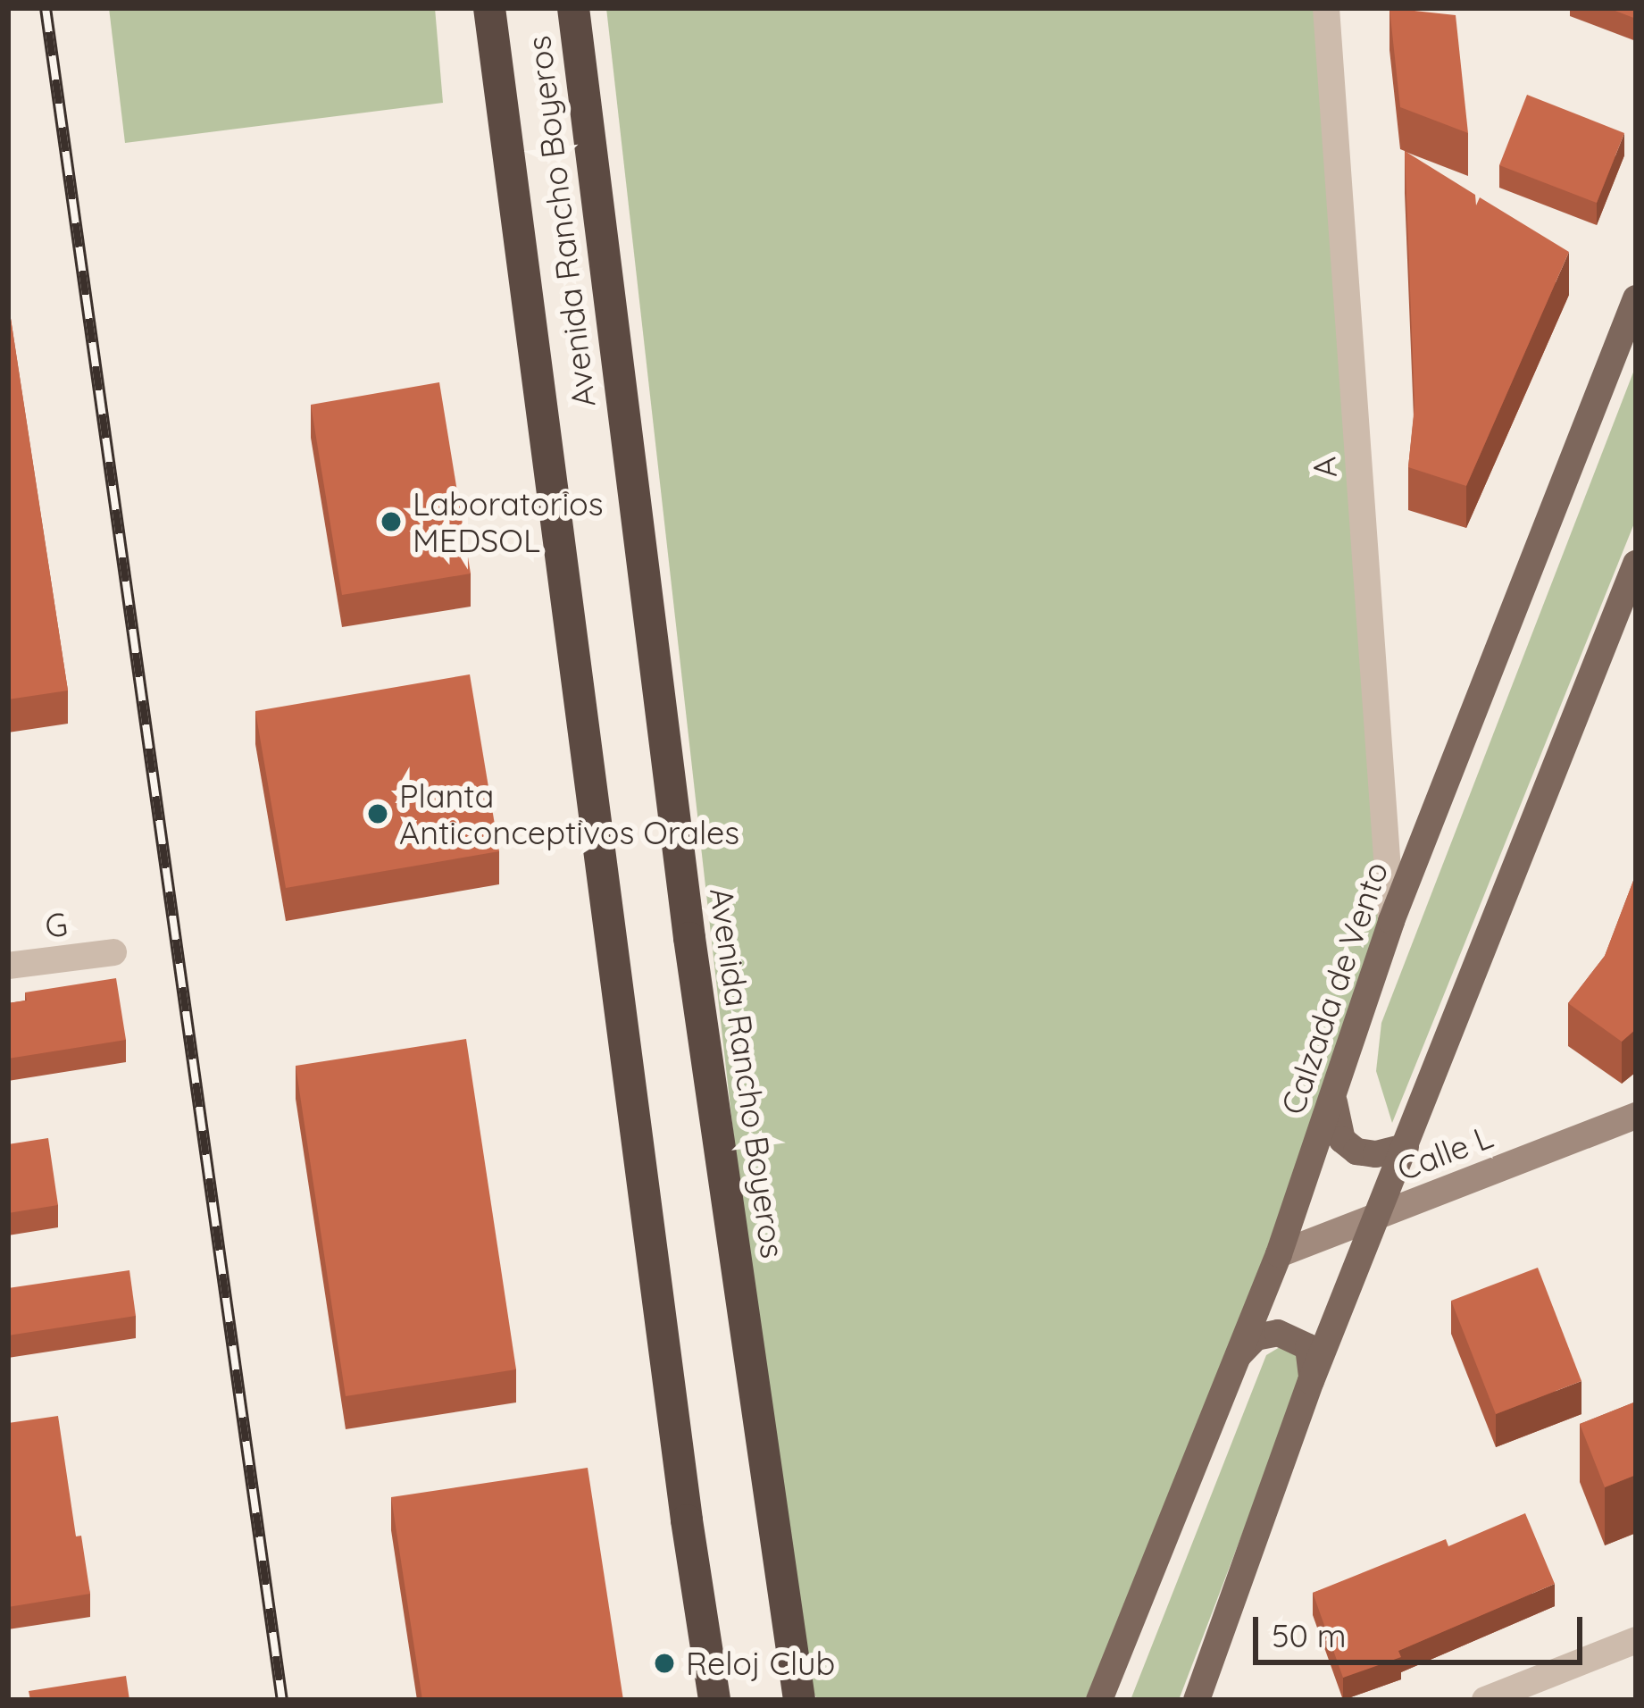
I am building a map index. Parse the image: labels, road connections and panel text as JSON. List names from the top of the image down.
{
  "streets": {
    "highway": ["Avenida Rancho Boyeros"],
    "main road": ["Calzada de Vento"],
    "street": ["A", "G", "Calle L"]
  },
  "crossings": [
    ["A", "Calzada de Vento"],
    ["Calzada de Vento", "Calle L"]
  ],
  "places": ["Laboratorios MEDSOL", "Planta Anticonceptivos Orales", "Reloj Club"],
  "scale_bar": "50 m"
}
